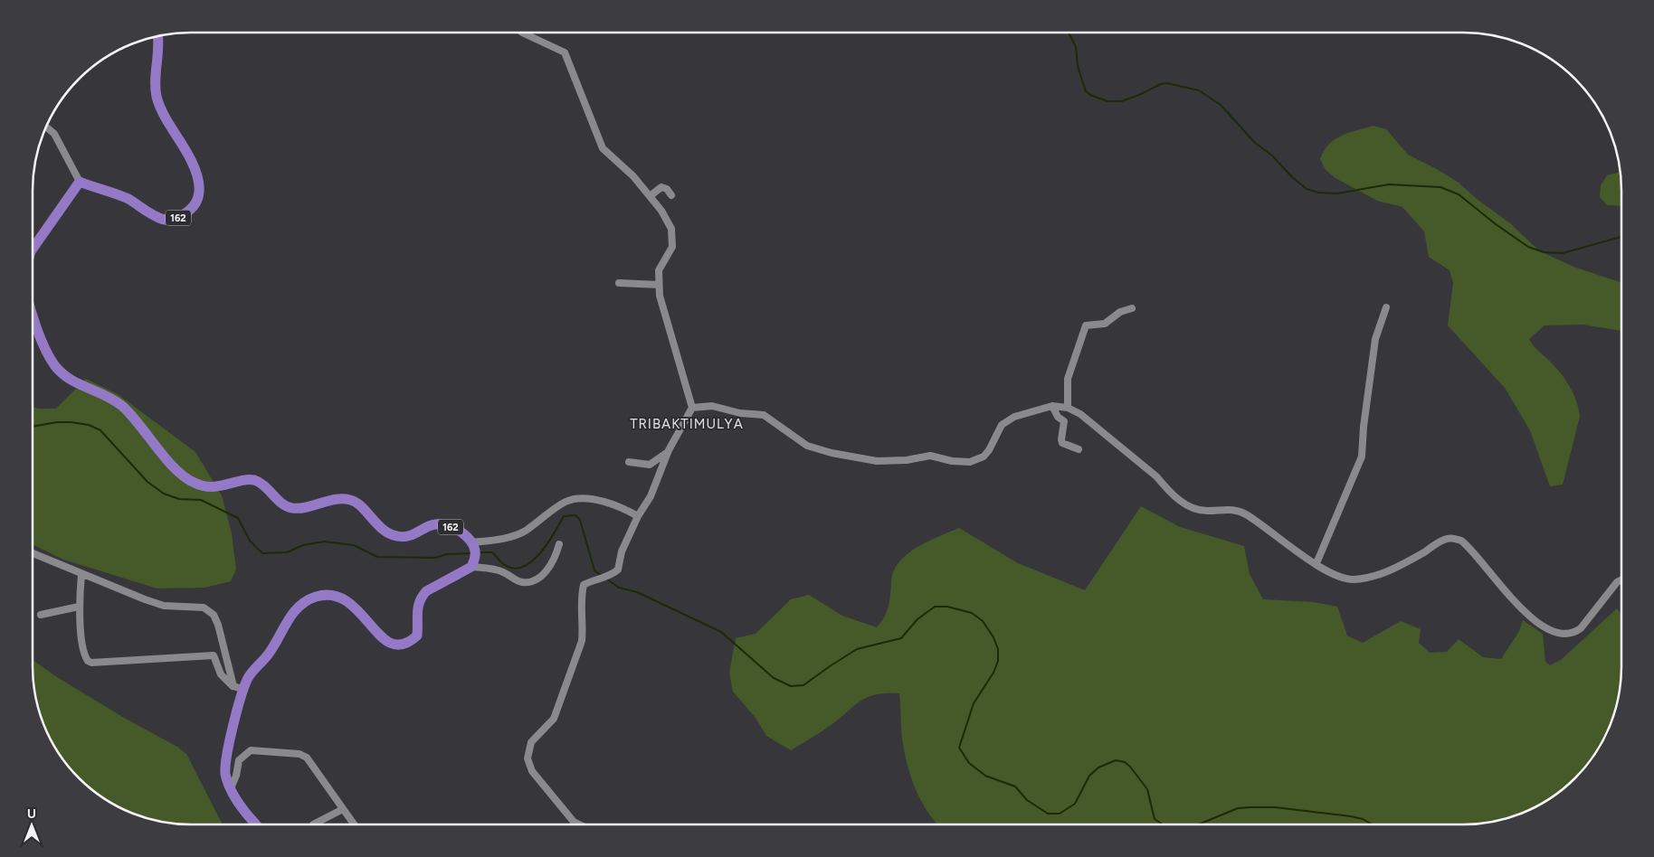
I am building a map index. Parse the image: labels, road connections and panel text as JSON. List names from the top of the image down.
{
  "streets": {
    "main road": ["162"]
  },
  "districts": ["TRIBAKTIMULYA"],
  "north": "top"
}
